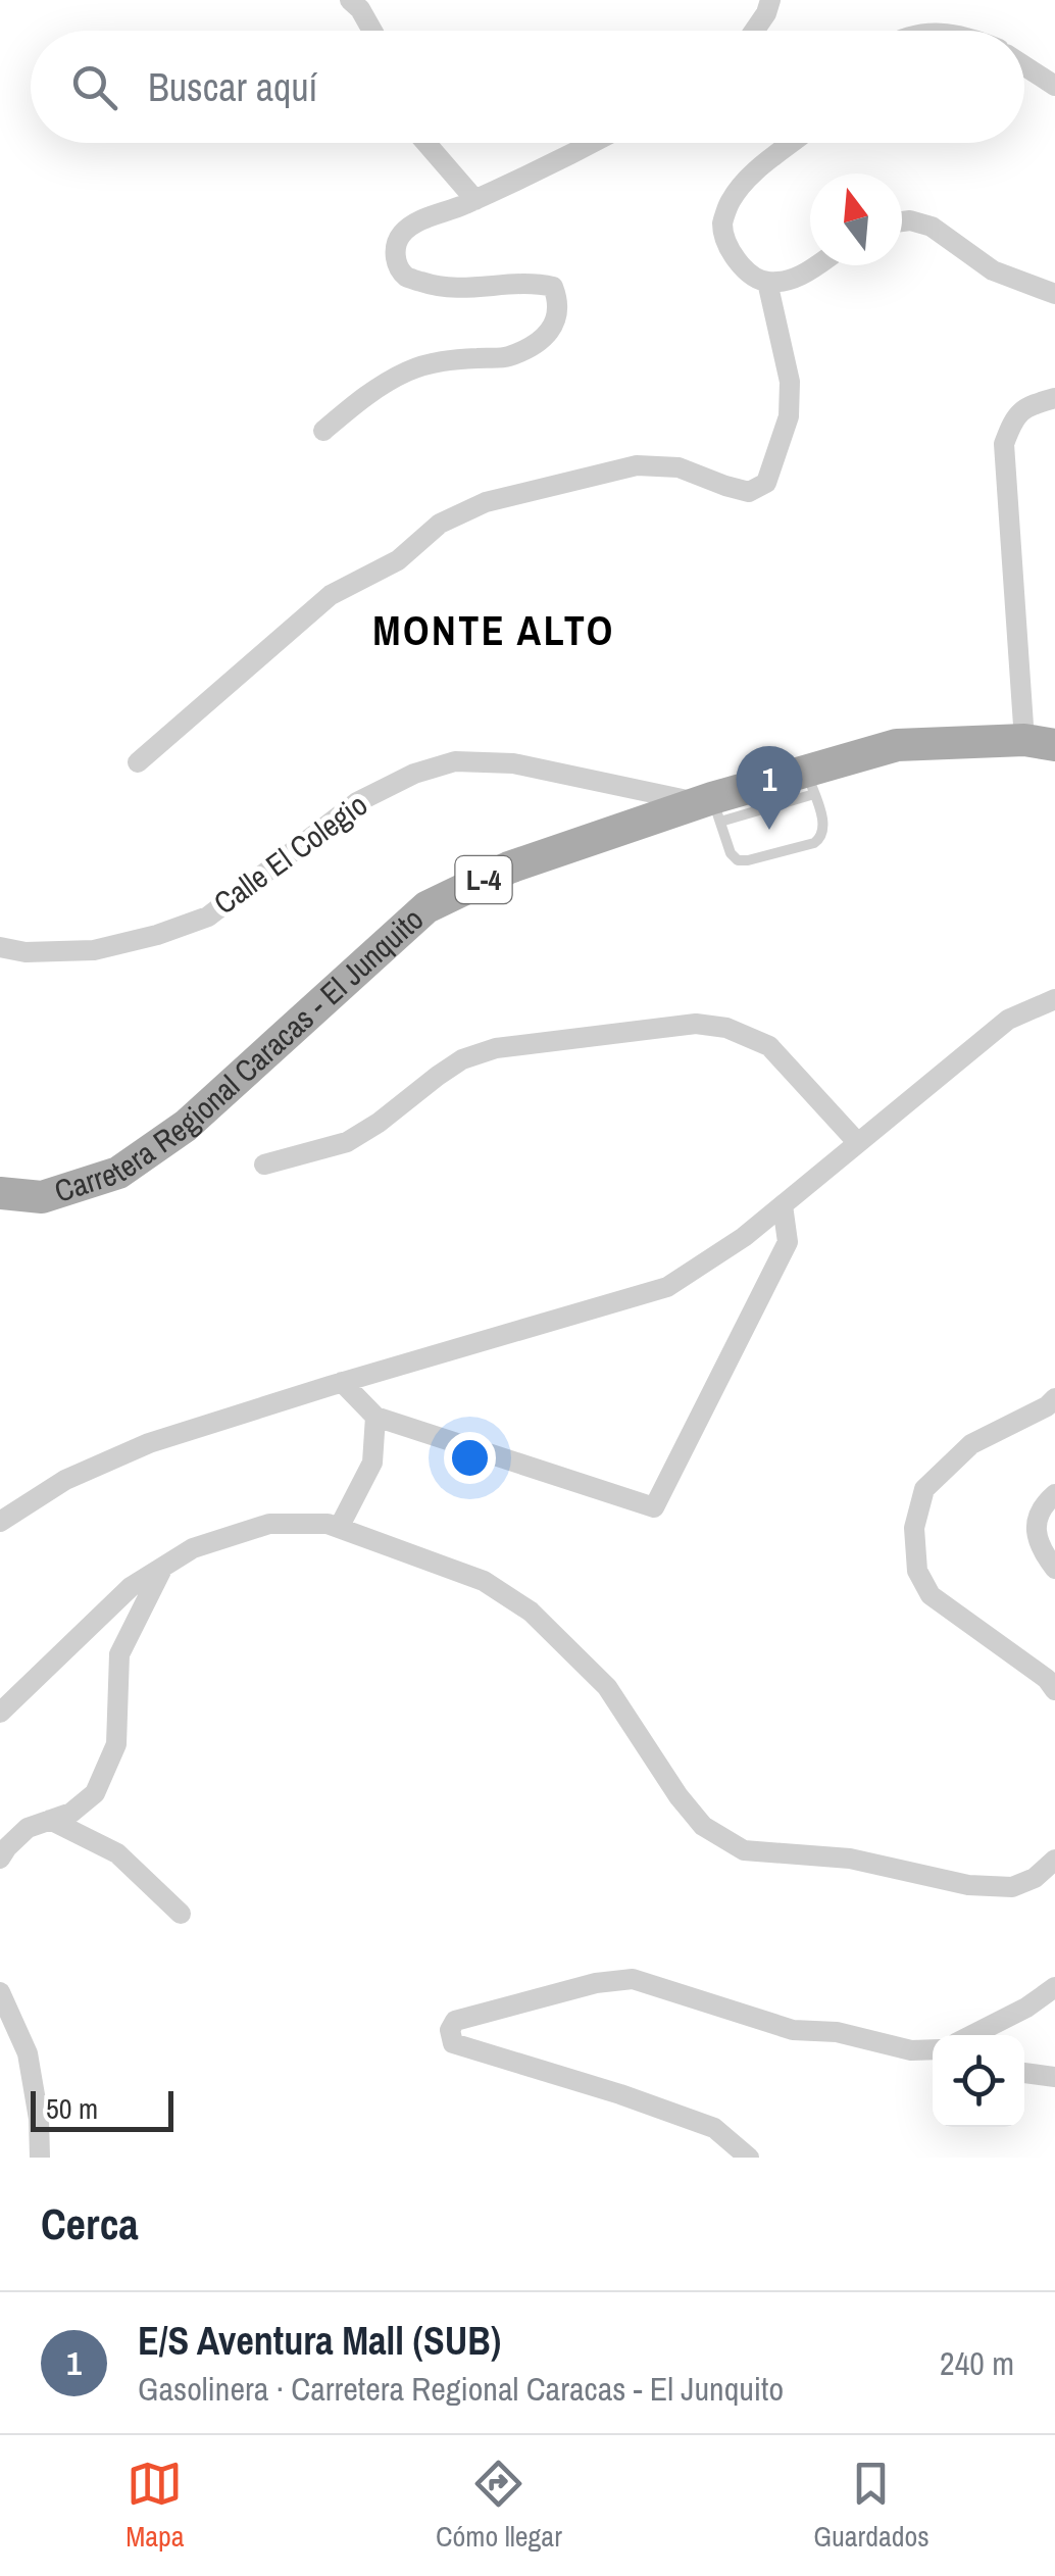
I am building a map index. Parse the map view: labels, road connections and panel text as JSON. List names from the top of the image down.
{
  "streets": {
    "main road": ["L-4", "Carretera Regional Caracas - El Junquito"],
    "street": ["Calle El Colegio"]
  },
  "crossings": [
    ["Calle El Colegio", "Carretera Regional Caracas - El Junquito"]
  ],
  "districts": ["MONTE ALTO"],
  "scale_bar": "50 m",
  "north": "top",
  "page": {
    "search": "Buscar aquí",
    "pins": "1",
    "scale": "50 m",
    "heading": "Cerca",
    "list": [
      {
        "mark": "1",
        "name": "E/S Aventura Mall (SUB)",
        "note": "Gasolinera · Carretera Regional Caracas - El Junquito",
        "value": "240 m"
      }
    ],
    "nav": ["Mapa", "Cómo llegar", "Guardados"]
  }
}
